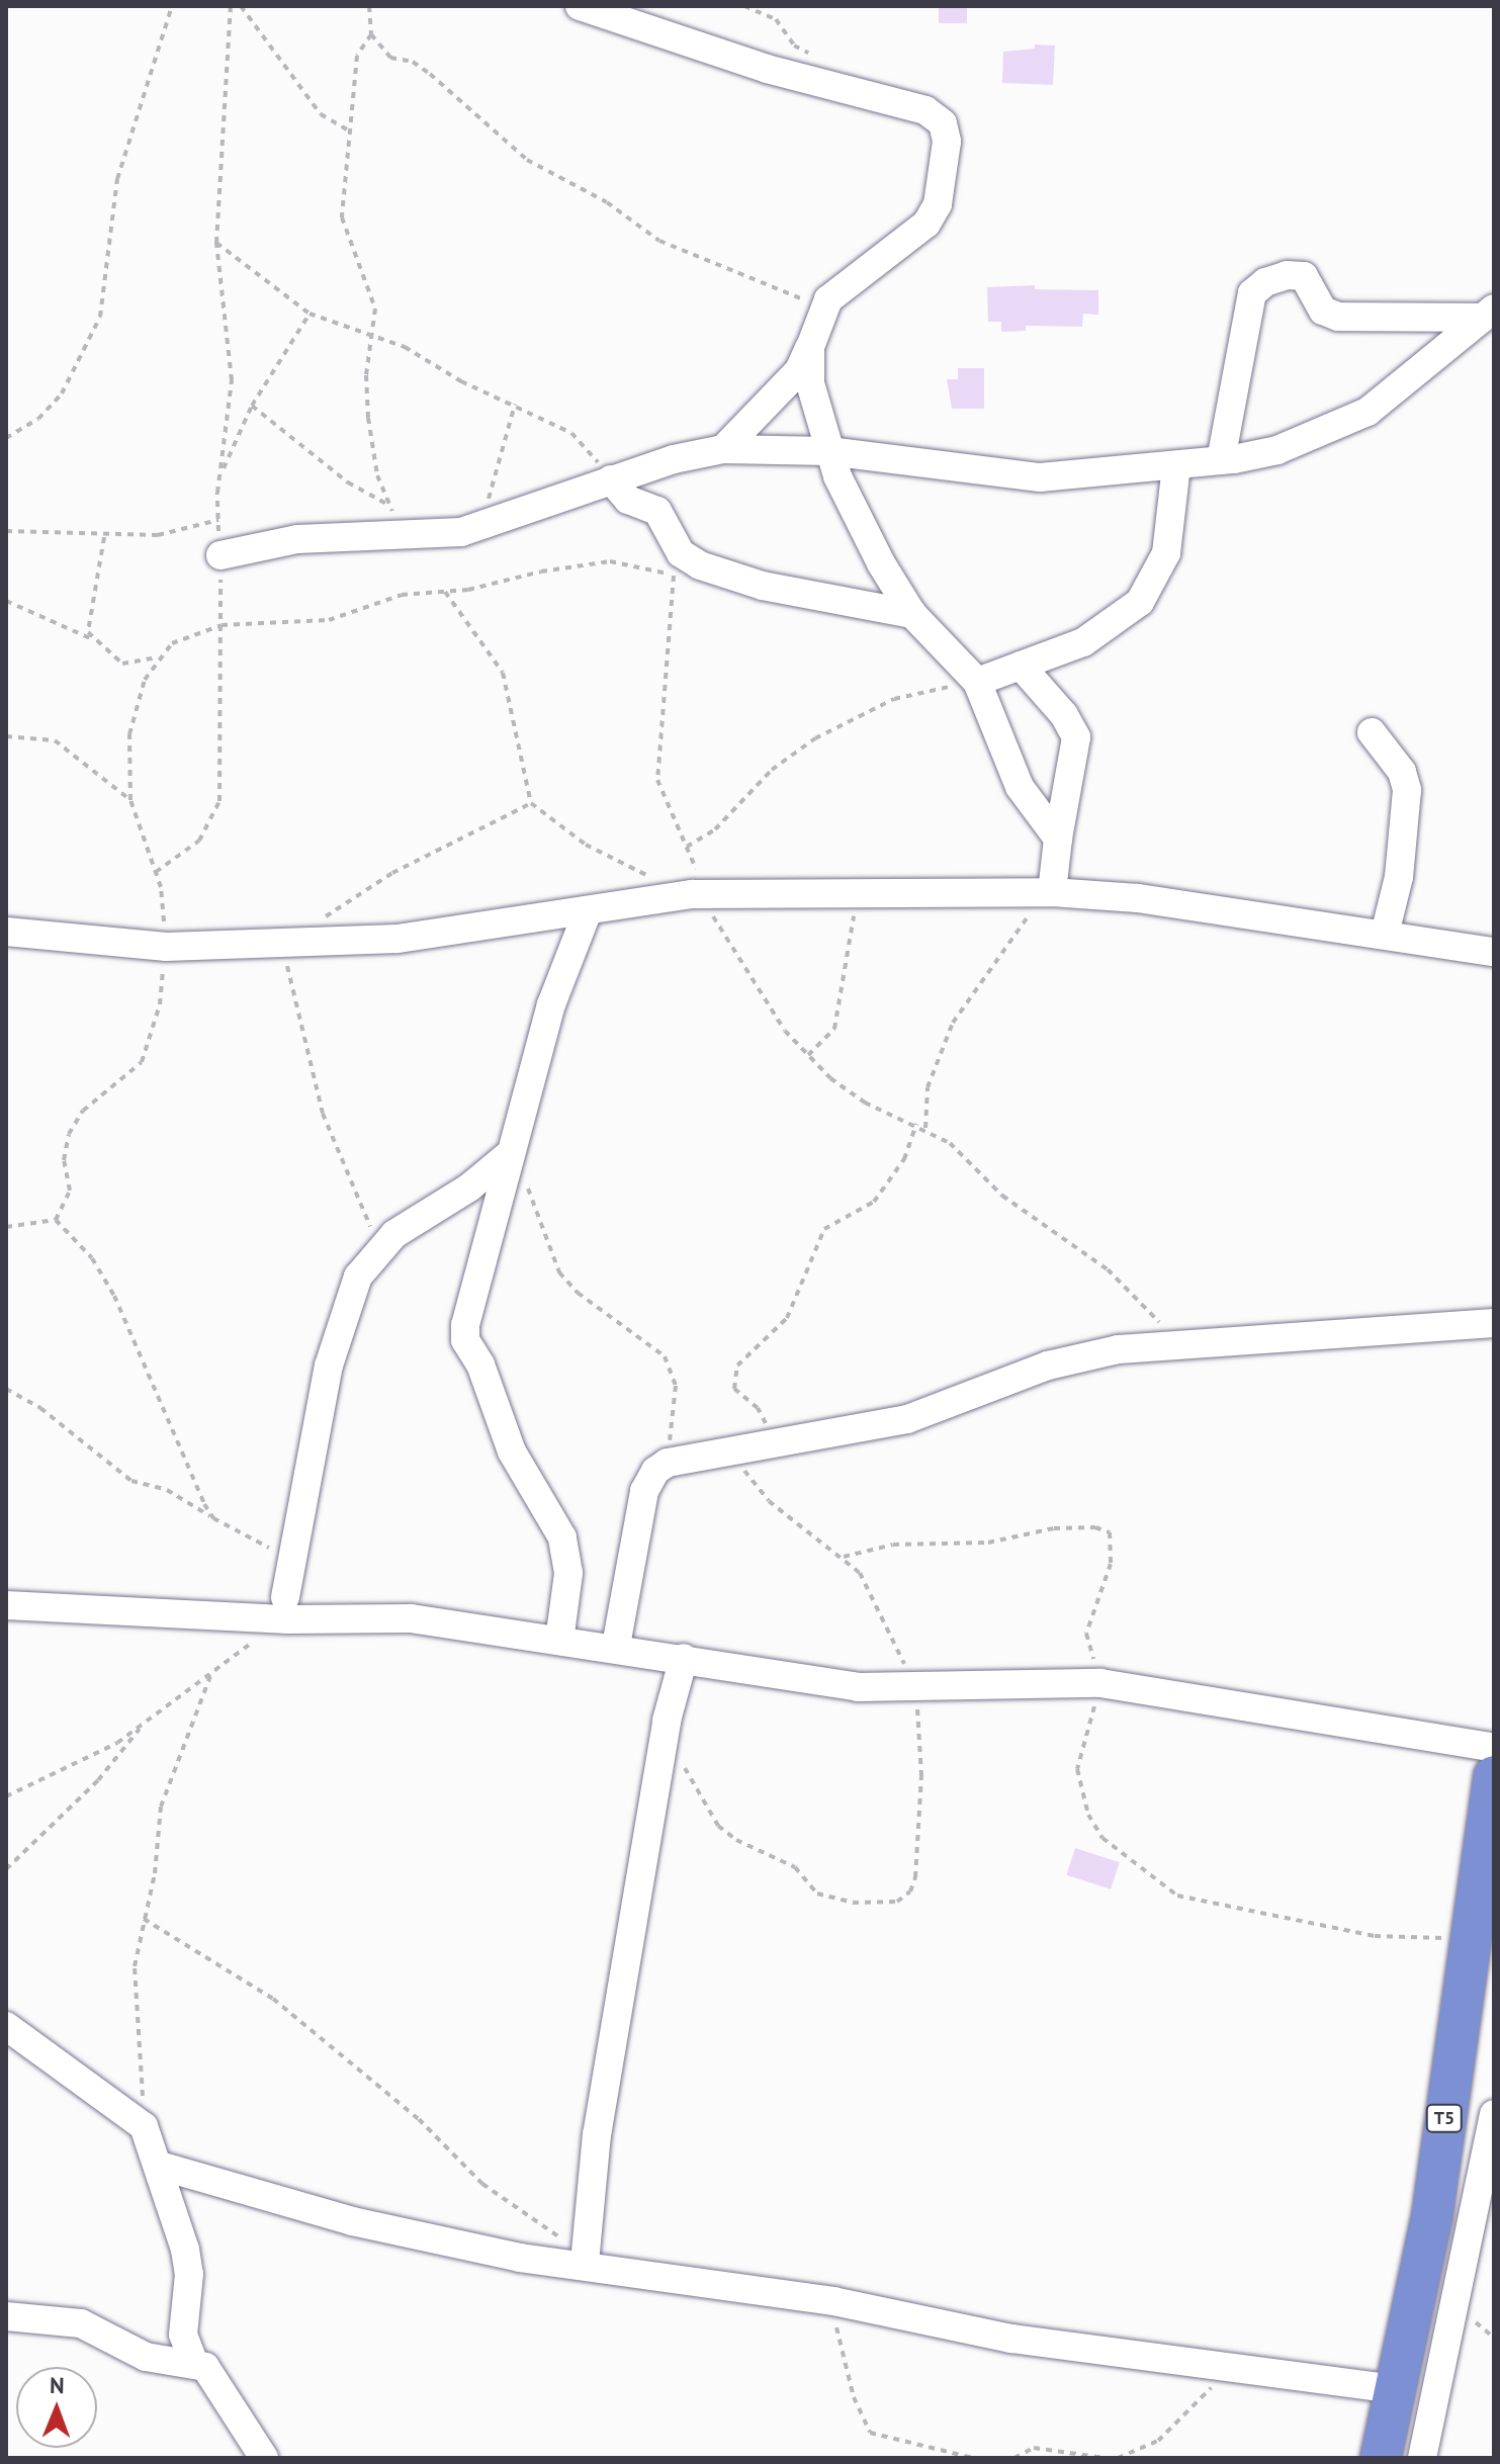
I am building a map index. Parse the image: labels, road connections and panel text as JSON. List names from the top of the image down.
{
  "streets": {
    "highway": ["T5"]
  },
  "north": "top"
}
